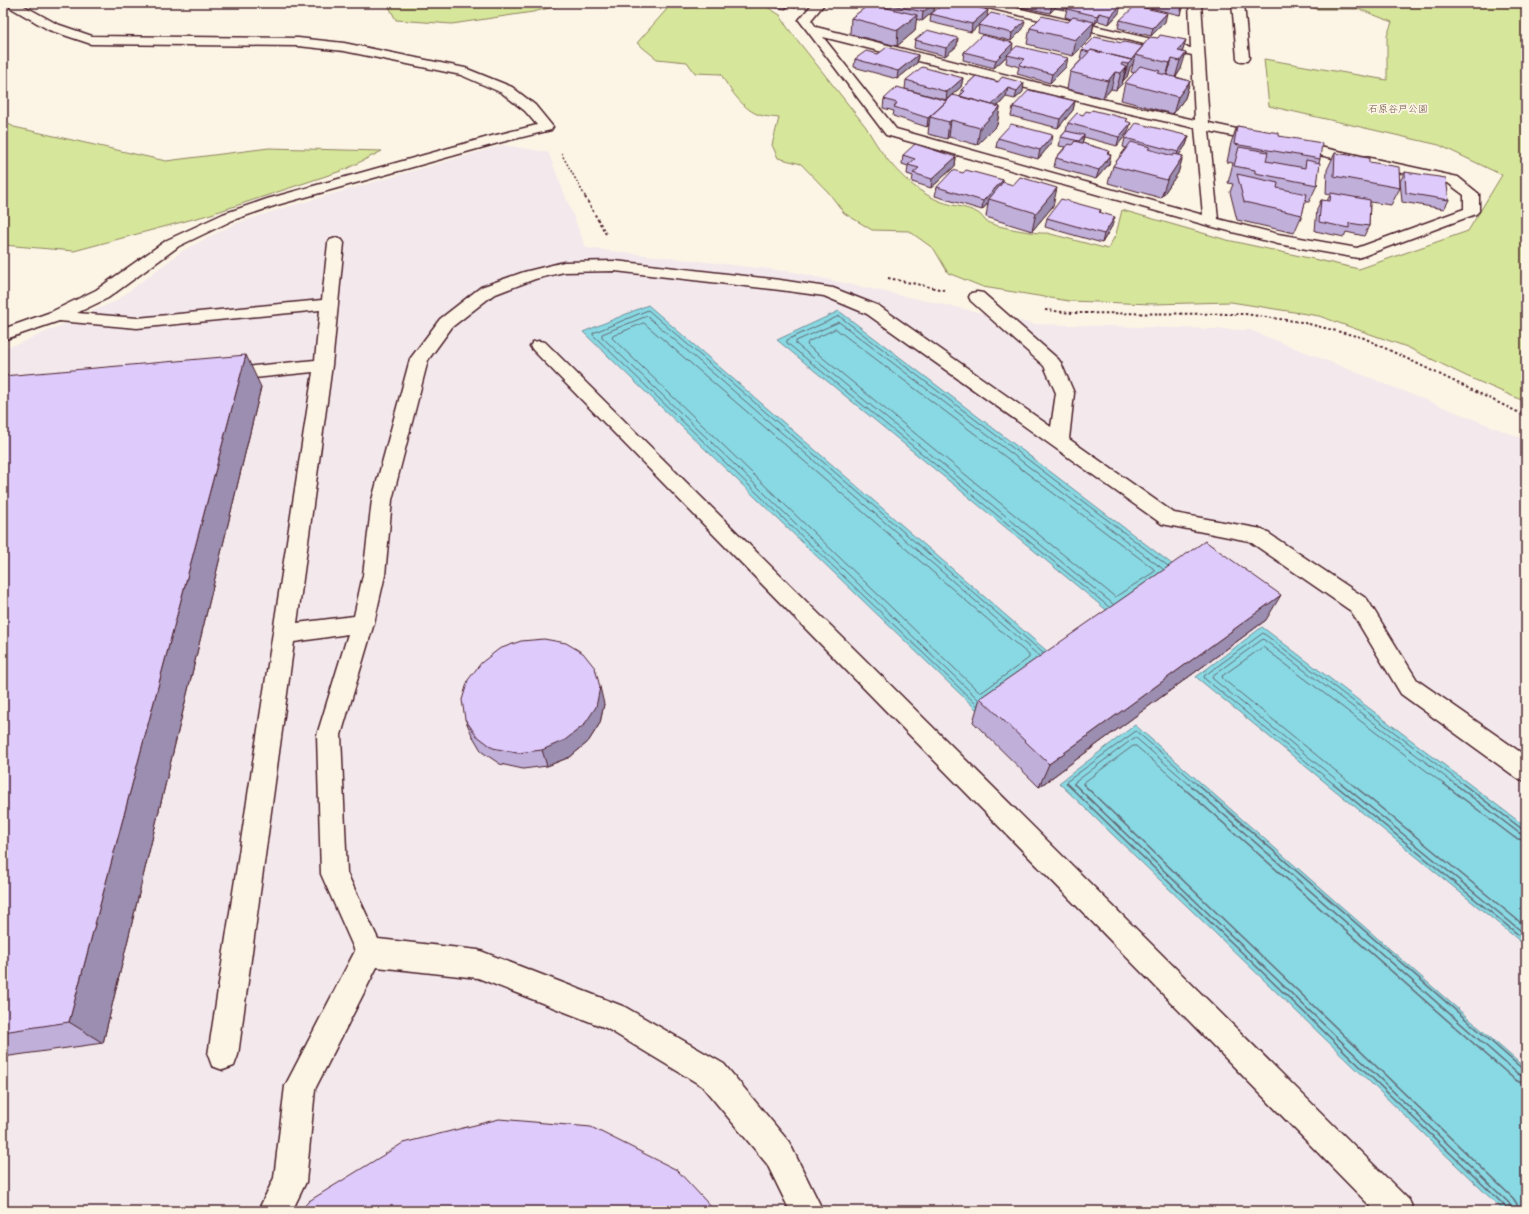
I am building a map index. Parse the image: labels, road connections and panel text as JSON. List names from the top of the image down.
{
  "parks": ["石原谷戸公園"]
}
